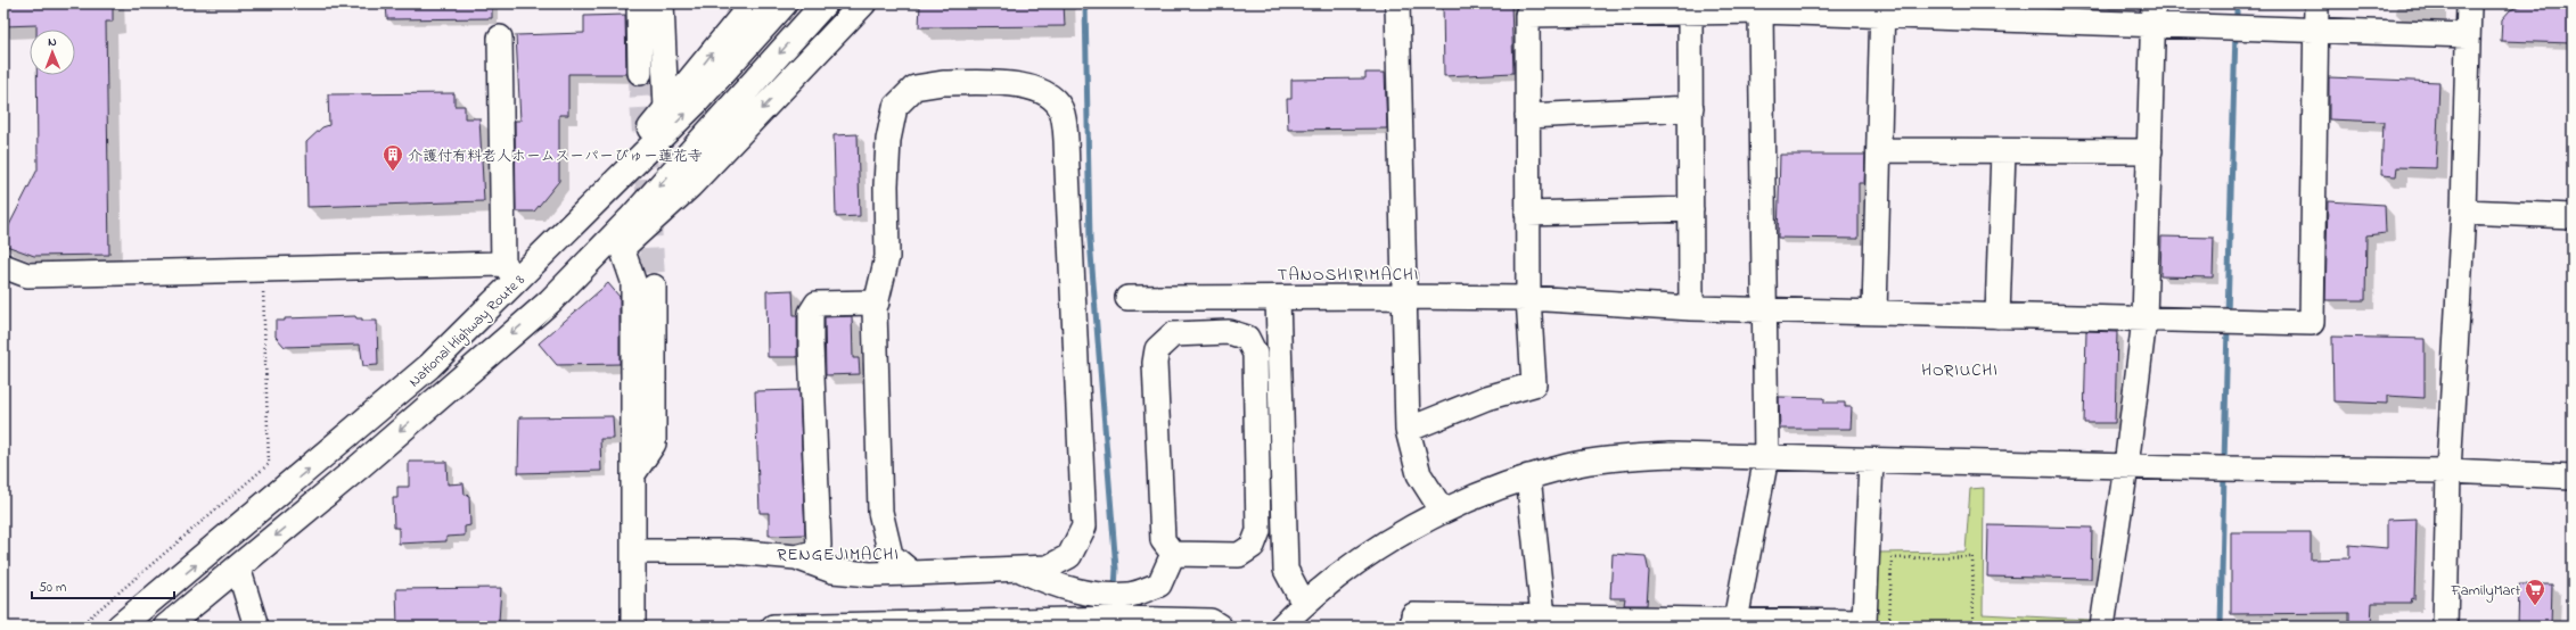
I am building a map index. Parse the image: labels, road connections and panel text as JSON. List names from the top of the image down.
{
  "streets": {
    "highway": ["National Highway Route 8"]
  },
  "districts": ["TANOSHIRIMACHI", "HORIUCHI", "RENGEJIMACHI"],
  "places": {
    "building": ["介護付有料老人ホームスーパーびゅー蓮花寺"],
    "supermarket": ["FamilyMart"]
  },
  "scale_bar": "50 m",
  "north": "top"
}
